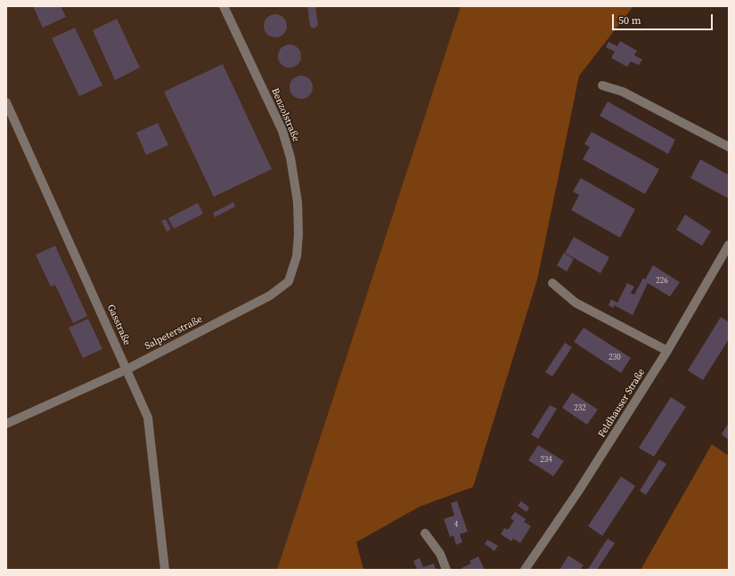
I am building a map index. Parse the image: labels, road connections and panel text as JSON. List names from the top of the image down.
{
  "streets": {
    "street": [
      "Benzolstraße",
      "Gasstraße",
      "Salpeterstraße",
      "Feldhauser Straße"
    ]
  },
  "crossings": [
    ["Benzolstraße", "Salpeterstraße"],
    ["Gasstraße", "Salpeterstraße"]
  ],
  "house_numbers": [
    "226",
    "230",
    "232",
    "234",
    "4"
  ],
  "scale_bar": "50 m"
}
